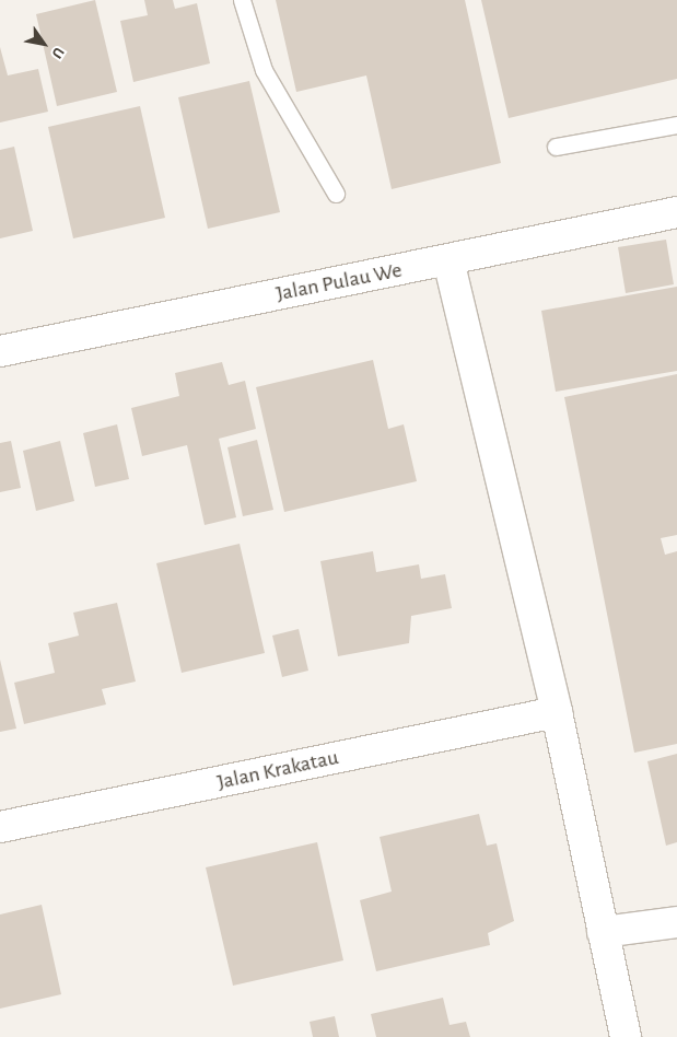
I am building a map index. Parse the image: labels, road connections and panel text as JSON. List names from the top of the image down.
{
  "streets": {
    "street": ["Jalan Pulau We", "Jalan Krakatau"]
  },
  "north": "bottom right"
}
